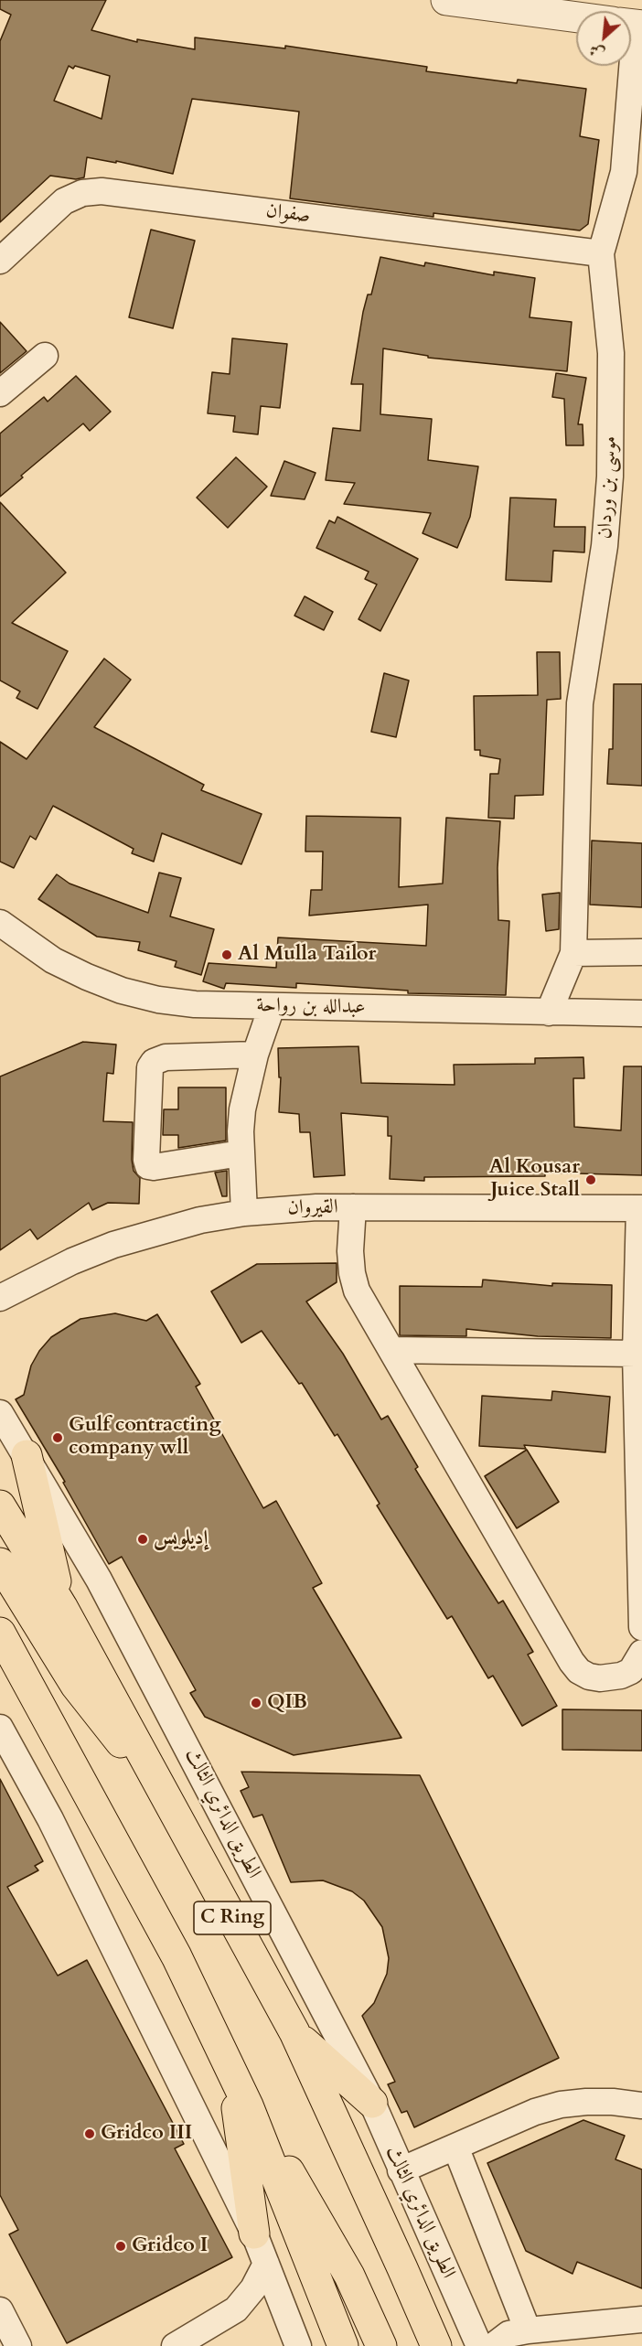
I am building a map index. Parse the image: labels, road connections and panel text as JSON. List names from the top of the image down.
{
  "streets": {
    "highway": ["الطريق الدائري الثالث", "C Ring"],
    "street": [
      "صفوان",
      "موسى بن وردان",
      "عبدالله بن رواحة",
      "القيروان"
    ]
  },
  "crossings": [
    ["صفوان", "موسى بن وردان"],
    ["موسى بن وردان", "عبدالله بن رواحة"]
  ],
  "places": [
    "Al Mulla Tailor",
    "Al Kousar Juice Stall",
    "Gulf contracting company wll",
    "إديلويس",
    "QIB",
    "Gridco III",
    "Gridco I"
  ],
  "north": "bottom left"
}
